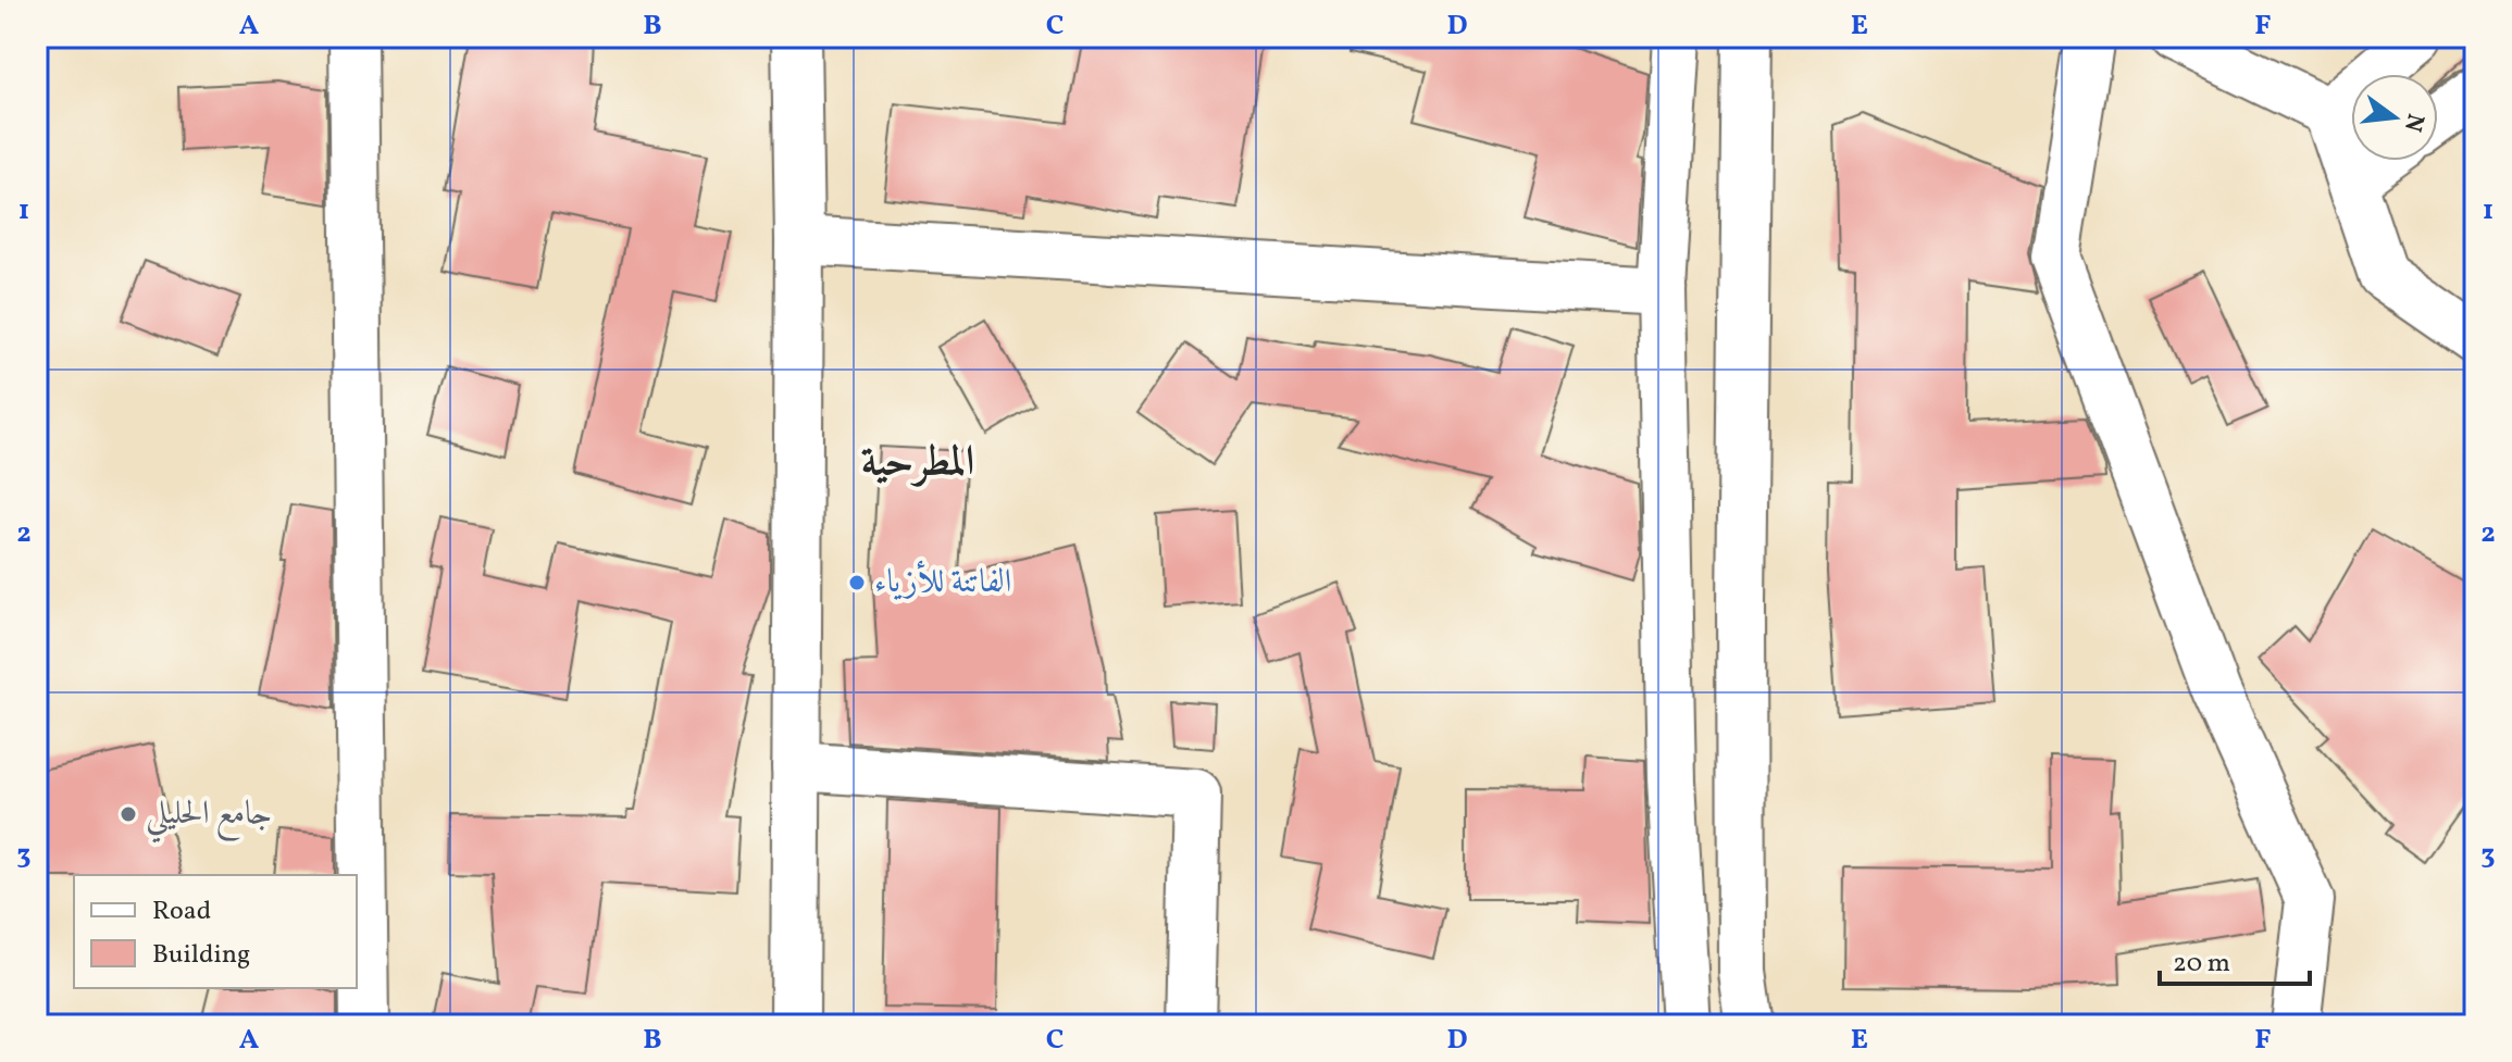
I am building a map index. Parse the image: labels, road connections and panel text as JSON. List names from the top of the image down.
{
  "districts": ["المطرحية"],
  "places": ["الفاتنة للأزياء", "جامع الحليلي"],
  "legend": ["Road", "Building"],
  "scale_bar": "20 m",
  "north": "right",
  "grid": {
    "columns": [
      "A",
      "B",
      "C",
      "D",
      "E",
      "F"
    ],
    "rows": ["1", "2", "3"]
  }
}
